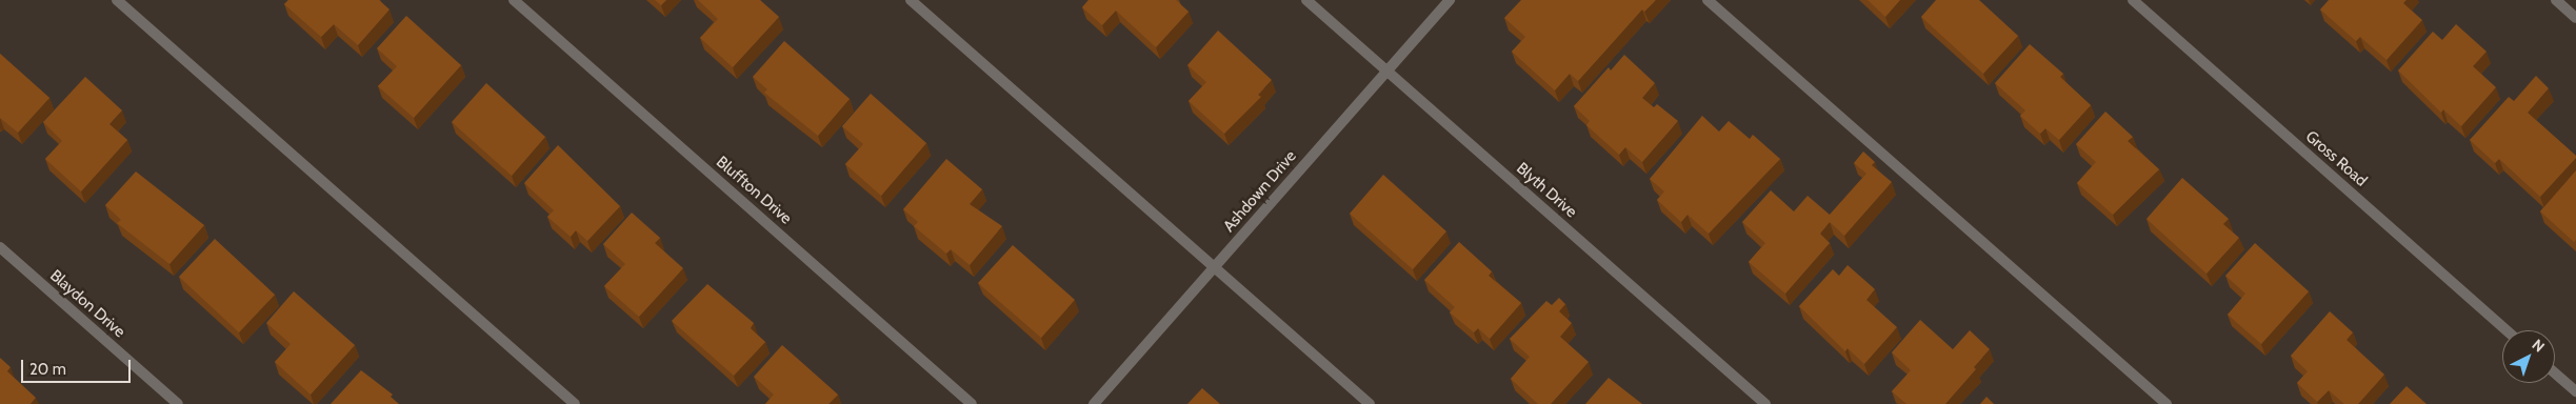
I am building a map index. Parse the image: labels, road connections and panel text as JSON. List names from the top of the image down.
{
  "streets": {
    "street": [
      "Gross Road",
      "Bluffton Drive",
      "Blyth Drive",
      "Ashdown Drive",
      "Blaydon Drive"
    ]
  },
  "crossings": [
    ["Blyth Drive", "Ashdown Drive"]
  ],
  "scale_bar": "20 m",
  "north": "top right"
}
